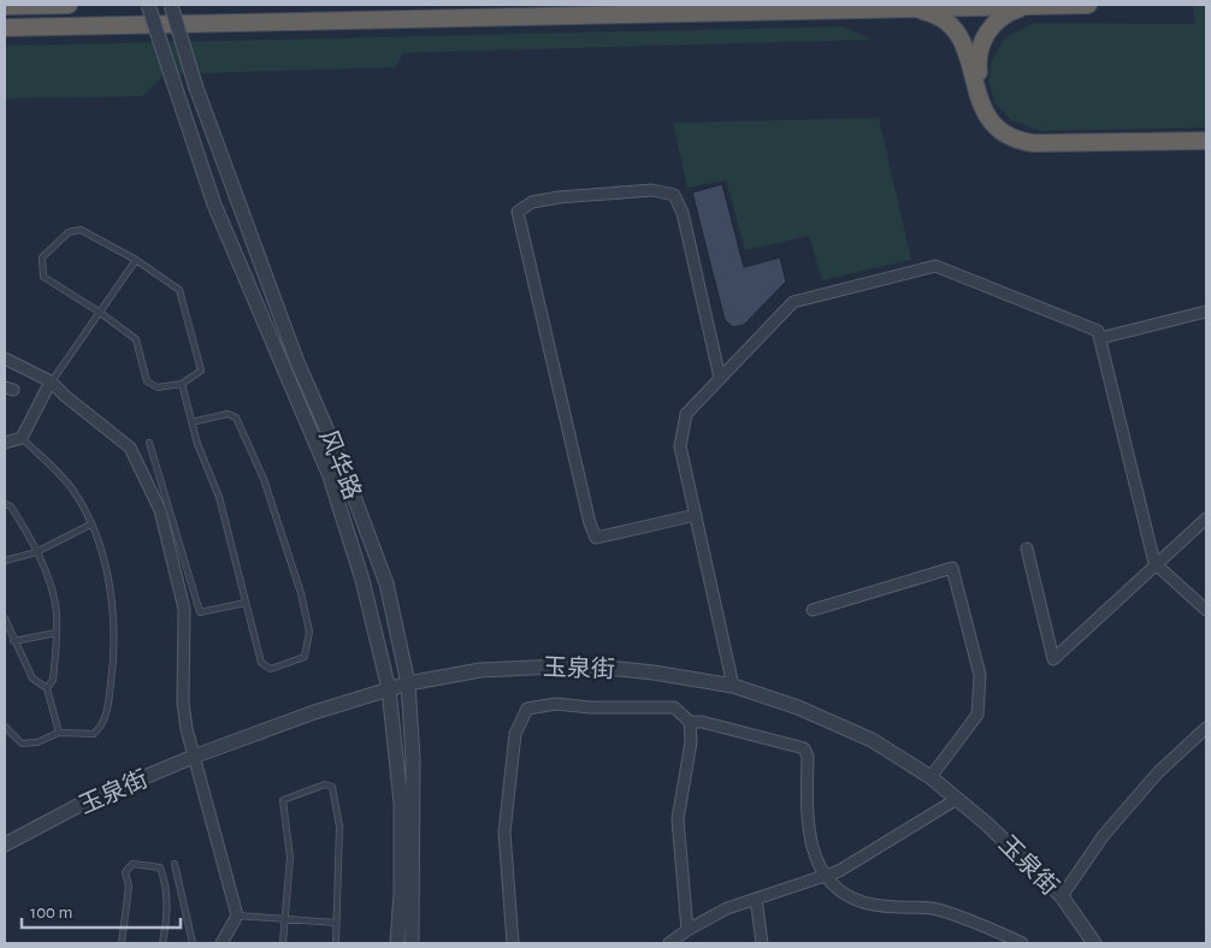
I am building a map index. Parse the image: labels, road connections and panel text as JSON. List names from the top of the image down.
{
  "streets": {
    "street": ["风华路", "玉泉街"]
  },
  "crossings": [
    ["风华路", "玉泉街"]
  ],
  "scale_bar": "100 m"
}
